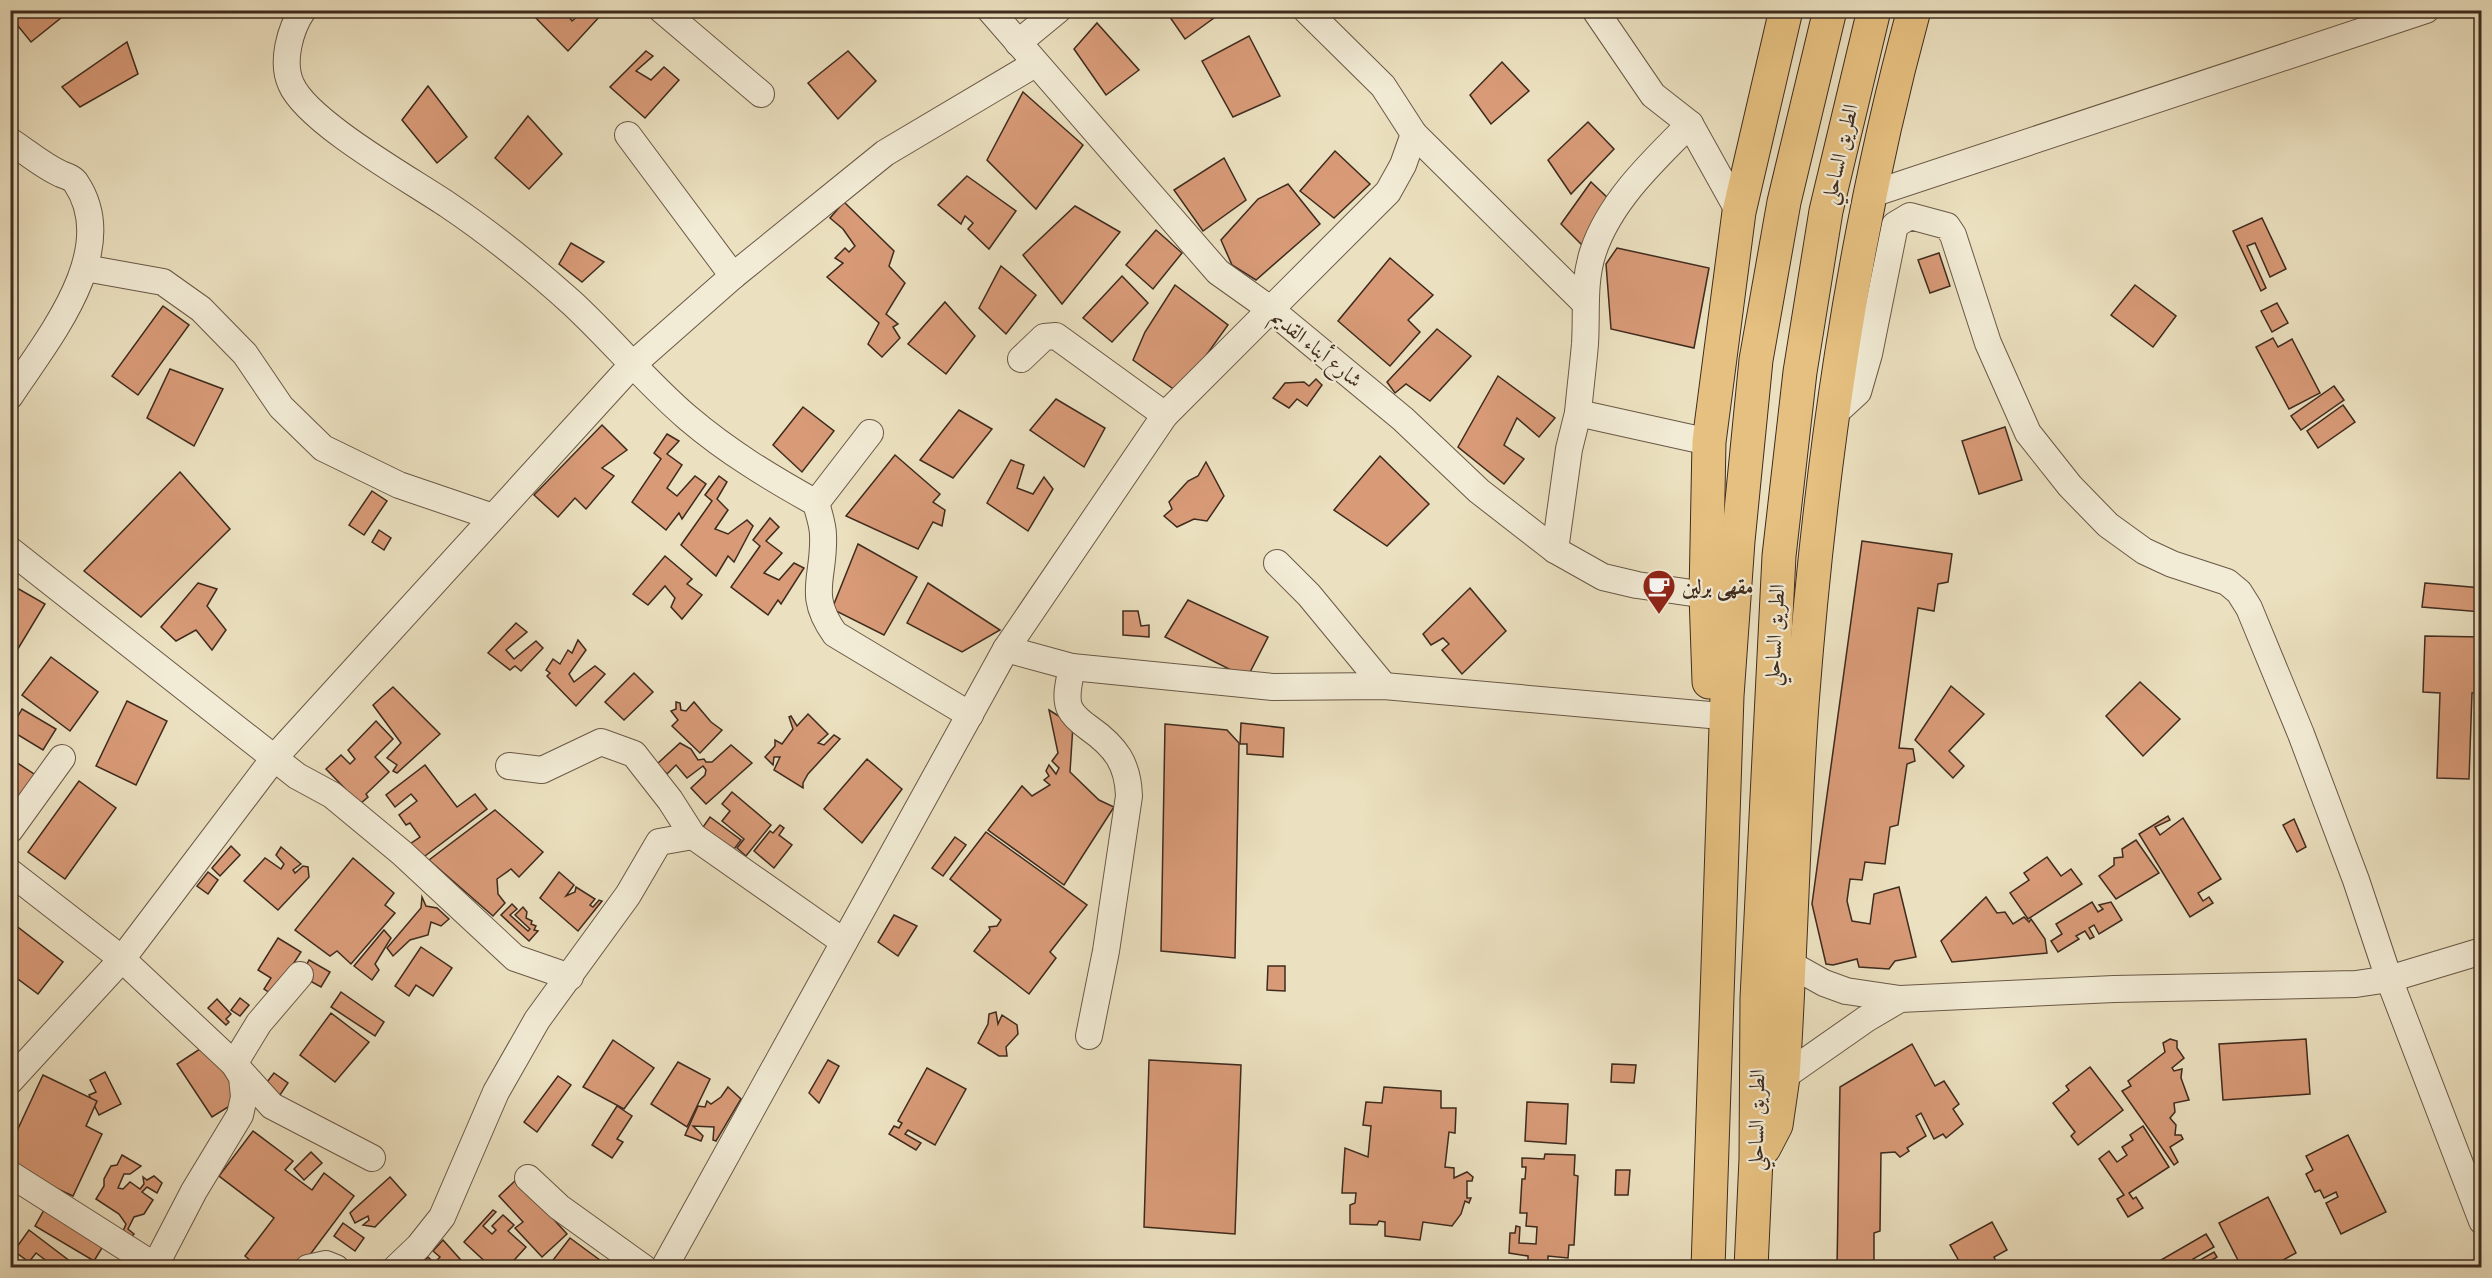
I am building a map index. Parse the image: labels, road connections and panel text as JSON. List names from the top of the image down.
{
  "streets": {
    "highway": ["الطريق الساحلي"],
    "street": ["شارع أبناء القديم"]
  },
  "places": {
    "cafe": ["مقهى برلين"]
  }
}
